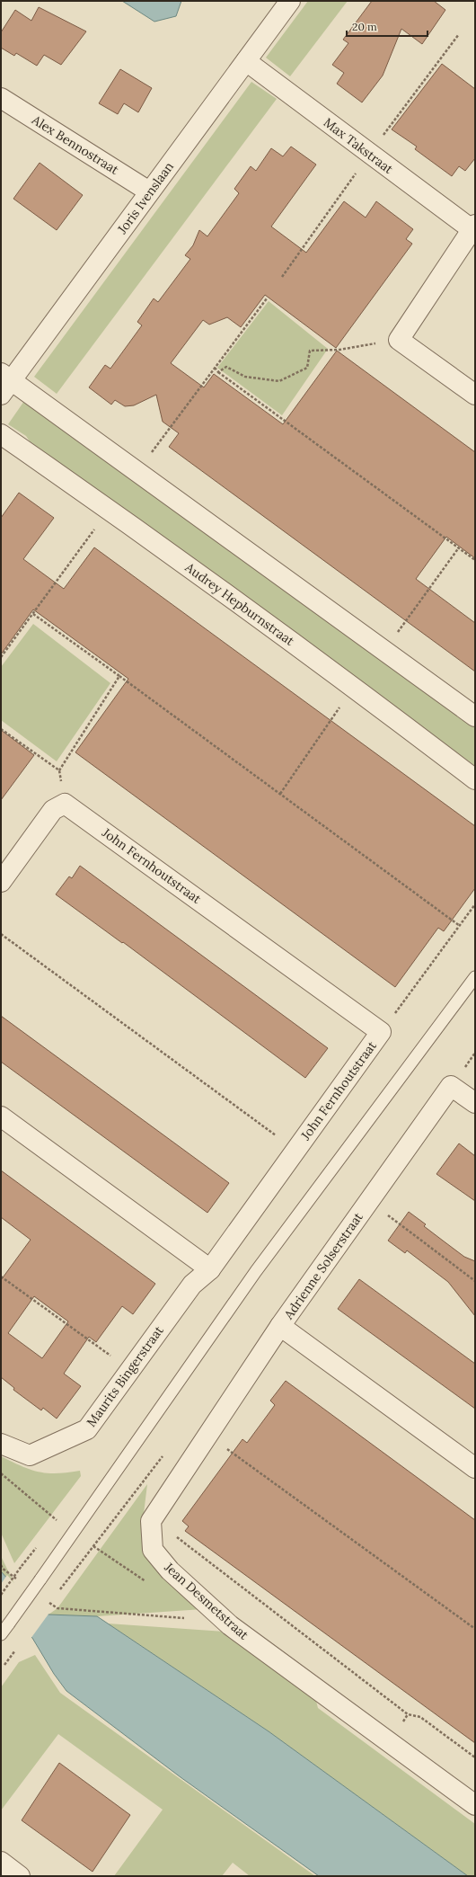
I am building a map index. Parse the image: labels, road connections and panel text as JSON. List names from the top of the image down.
{
  "streets": {
    "street": [
      "Alex Bennostraat",
      "Max Takstraat",
      "Joris Ivenslaan",
      "Audrey Hepburnstraat",
      "John Fernhoutstraat",
      "Adrienne Solserstraat",
      "Maurits Bingerstraat",
      "Jean Desmetstraat"
    ]
  },
  "crossings": [
    ["Alex Bennostraat", "Joris Ivenslaan"],
    ["Max Takstraat", "Joris Ivenslaan"],
    ["John Fernhoutstraat", "Maurits Bingerstraat"],
    ["Adrienne Solserstraat", "Jean Desmetstraat"]
  ],
  "scale_bar": "20 m"
}
